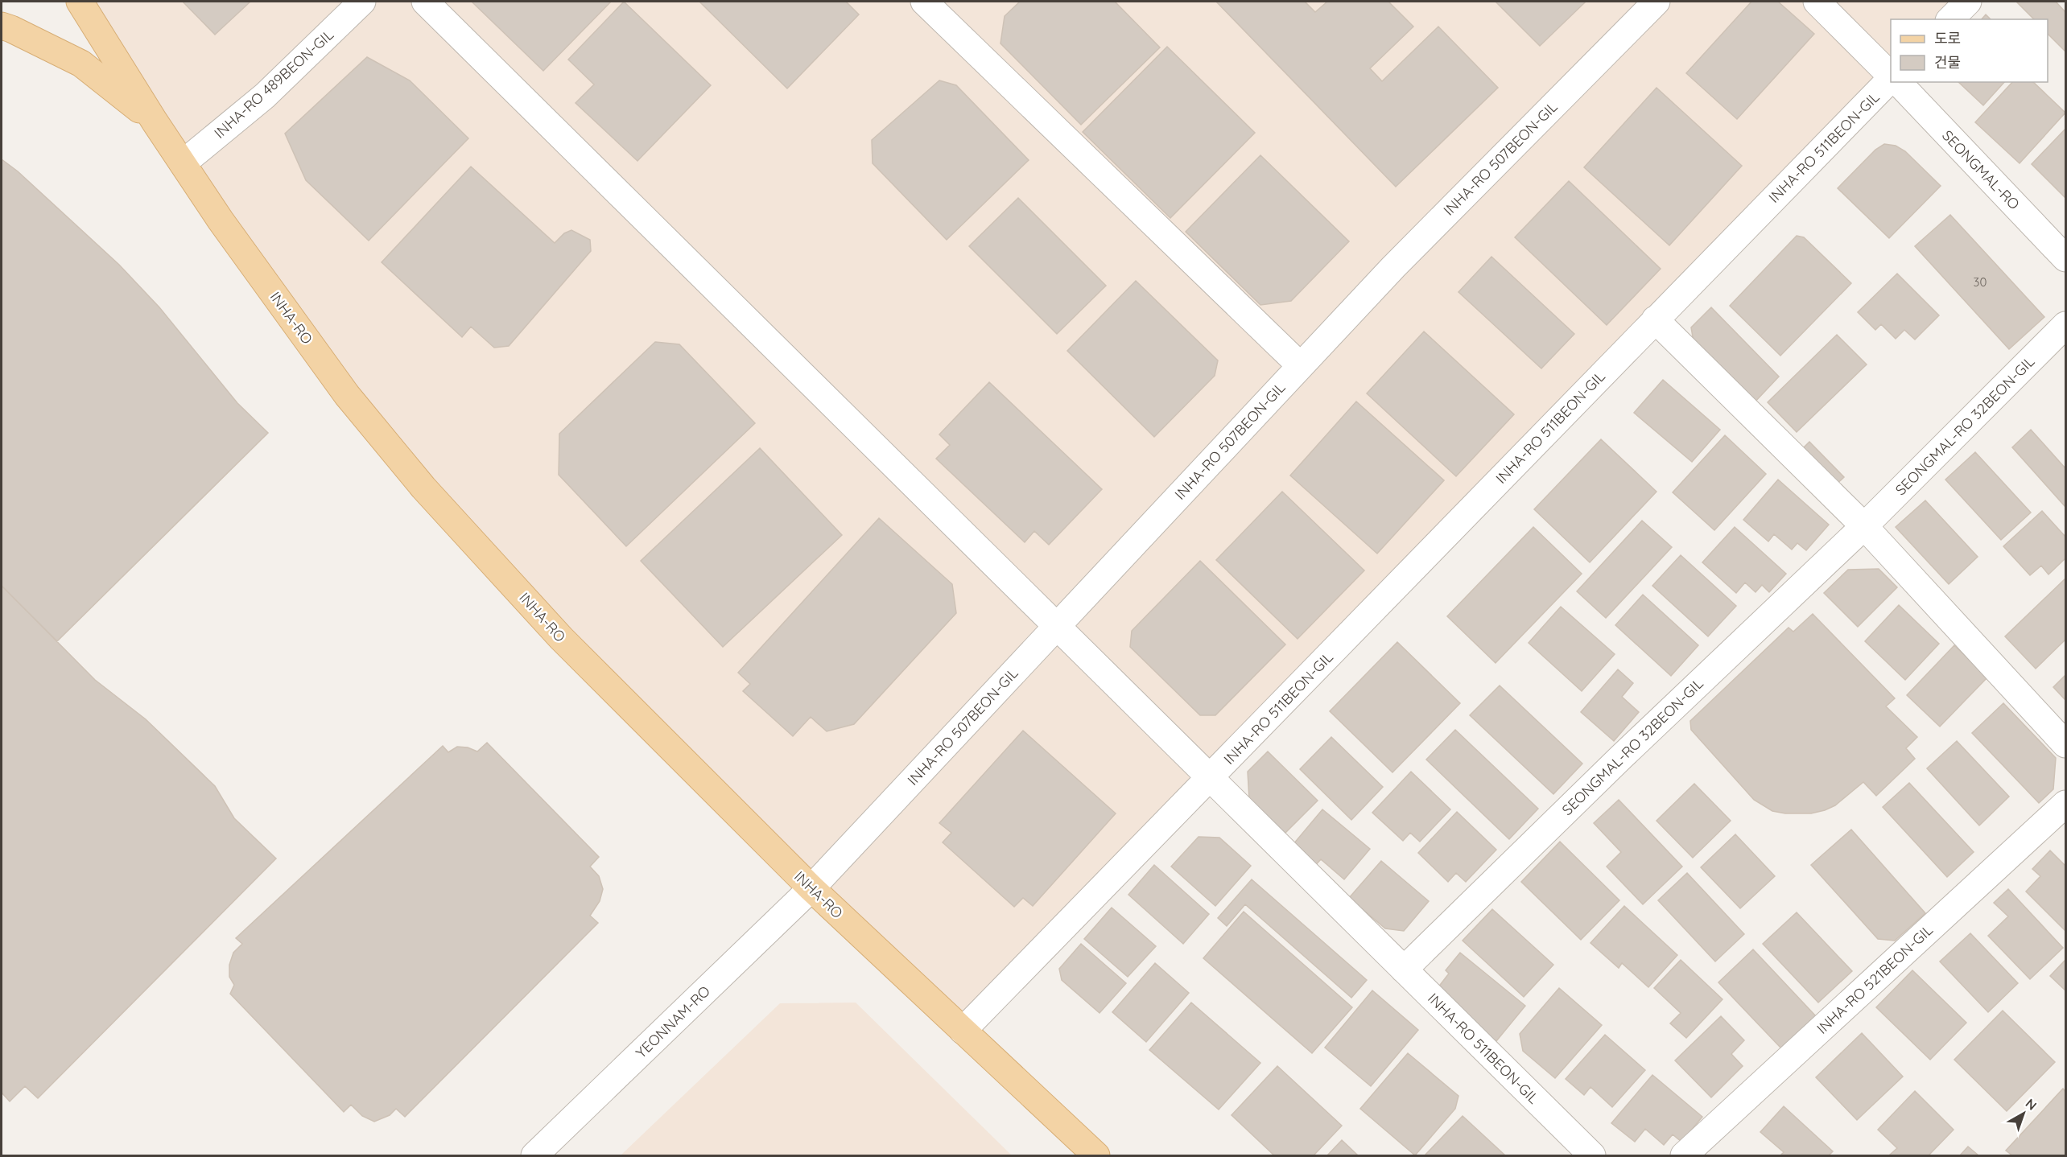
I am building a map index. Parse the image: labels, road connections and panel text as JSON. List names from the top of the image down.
{
  "streets": {
    "main road": ["INHA-RO"],
    "street": [
      "INHA-RO 489BEON-GIL",
      "INHA-RO 511BEON-GIL",
      "INHA-RO 507BEON-GIL",
      "SEONGMAL-RO",
      "SEONGMAL-RO 32BEON-GIL",
      "INHA-RO 521BEON-GIL",
      "YEONNAM-RO"
    ]
  },
  "crossings": [
    ["INHA-RO 489BEON-GIL", "INHA-RO"],
    ["INHA-RO 511BEON-GIL", "INHA-RO"],
    ["INHA-RO 511BEON-GIL", "SEONGMAL-RO 32BEON-GIL"],
    ["INHA-RO 507BEON-GIL", "INHA-RO"],
    ["INHA-RO 507BEON-GIL", "YEONNAM-RO"],
    ["INHA-RO", "YEONNAM-RO"]
  ],
  "house_numbers": ["30"],
  "legend": ["도로", "건물"],
  "north": "top right"
}
